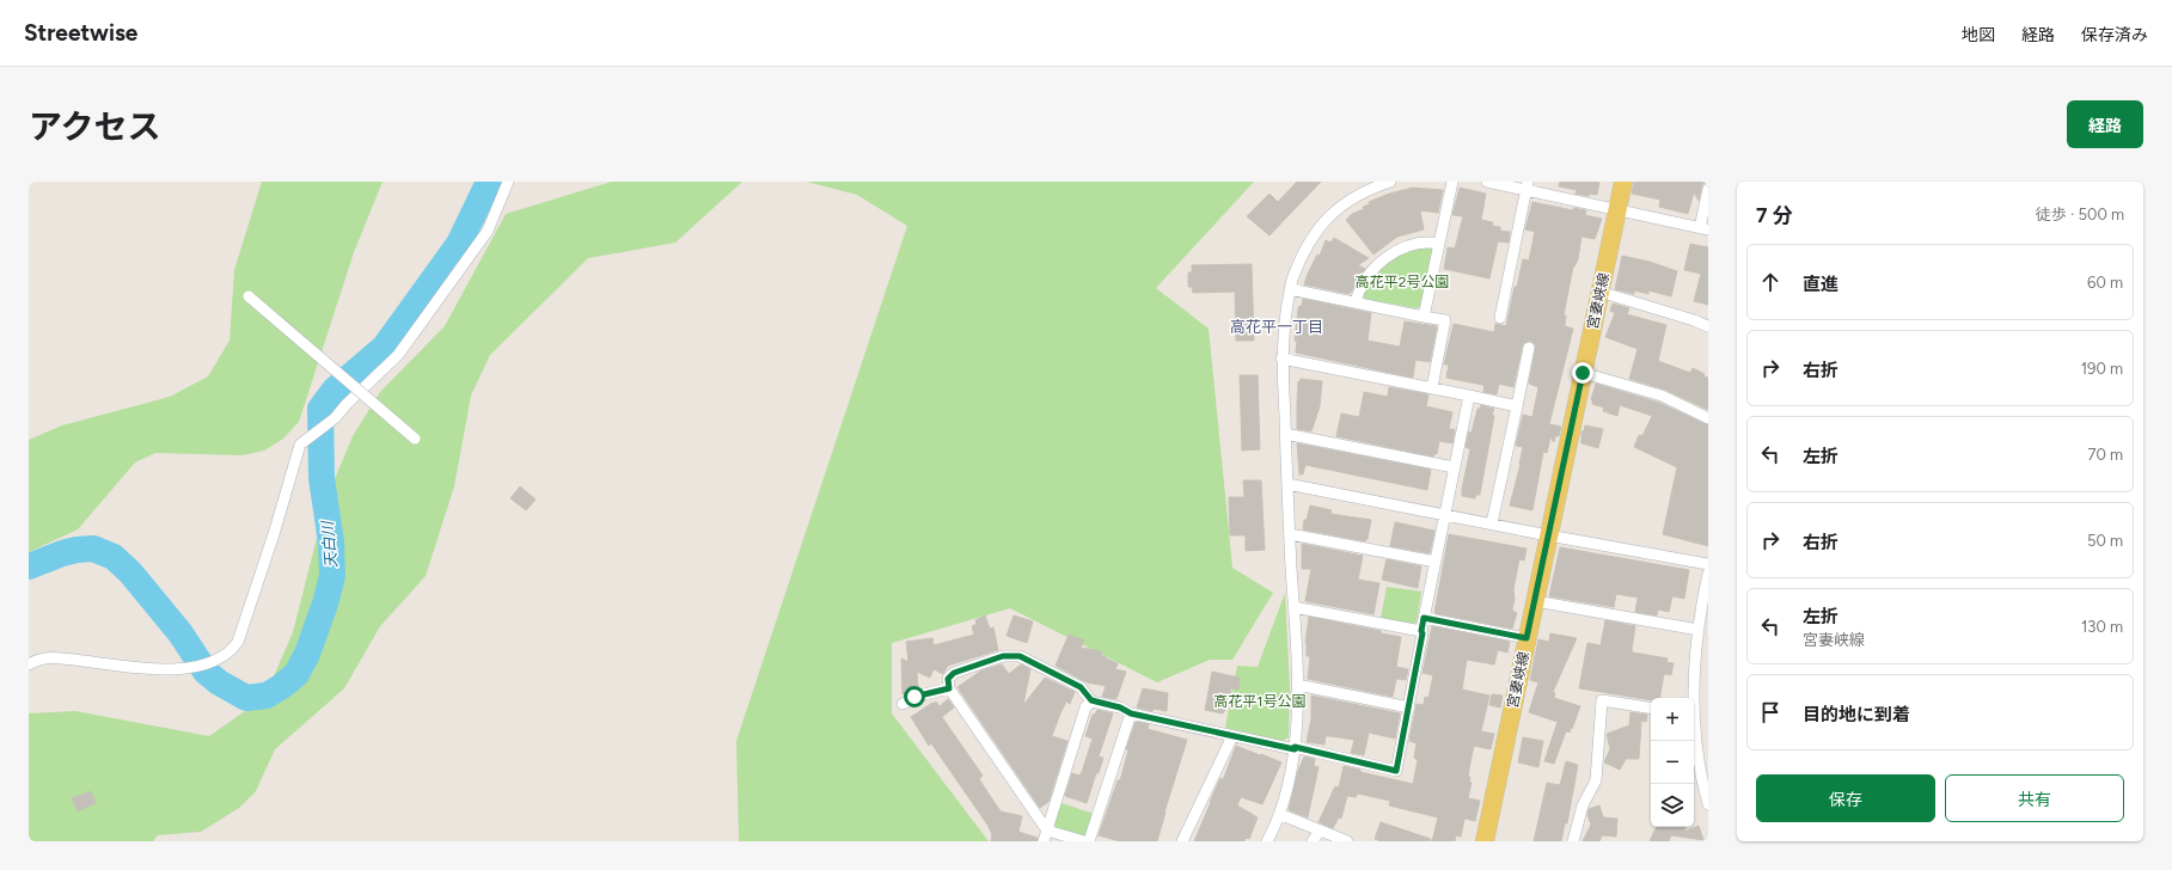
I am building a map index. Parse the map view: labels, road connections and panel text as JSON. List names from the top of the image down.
{
  "streets": {
    "main road": ["宮妻峡線"]
  },
  "districts": ["高花平一丁目"],
  "water": ["天白川"],
  "parks": ["高花平2号公園", "高花平1号公園"],
  "page": {
    "header": "Streetwise",
    "nav": ["地図", "経路", "保存済み"],
    "title": "アクセス",
    "buttons": [
      "経路",
      ["保存", "共有"]
    ],
    "heading": ["7 分", "徒歩 · 500 m"],
    "list": [
      ["直進", "60 m"],
      ["右折", "190 m"],
      ["左折", "70 m"],
      ["右折", "50 m"],
      ["左折", "宮妻峡線", "130 m"],
      "目的地に到着"
    ],
    "map_buttons": ["+", "−"]
  }
}
